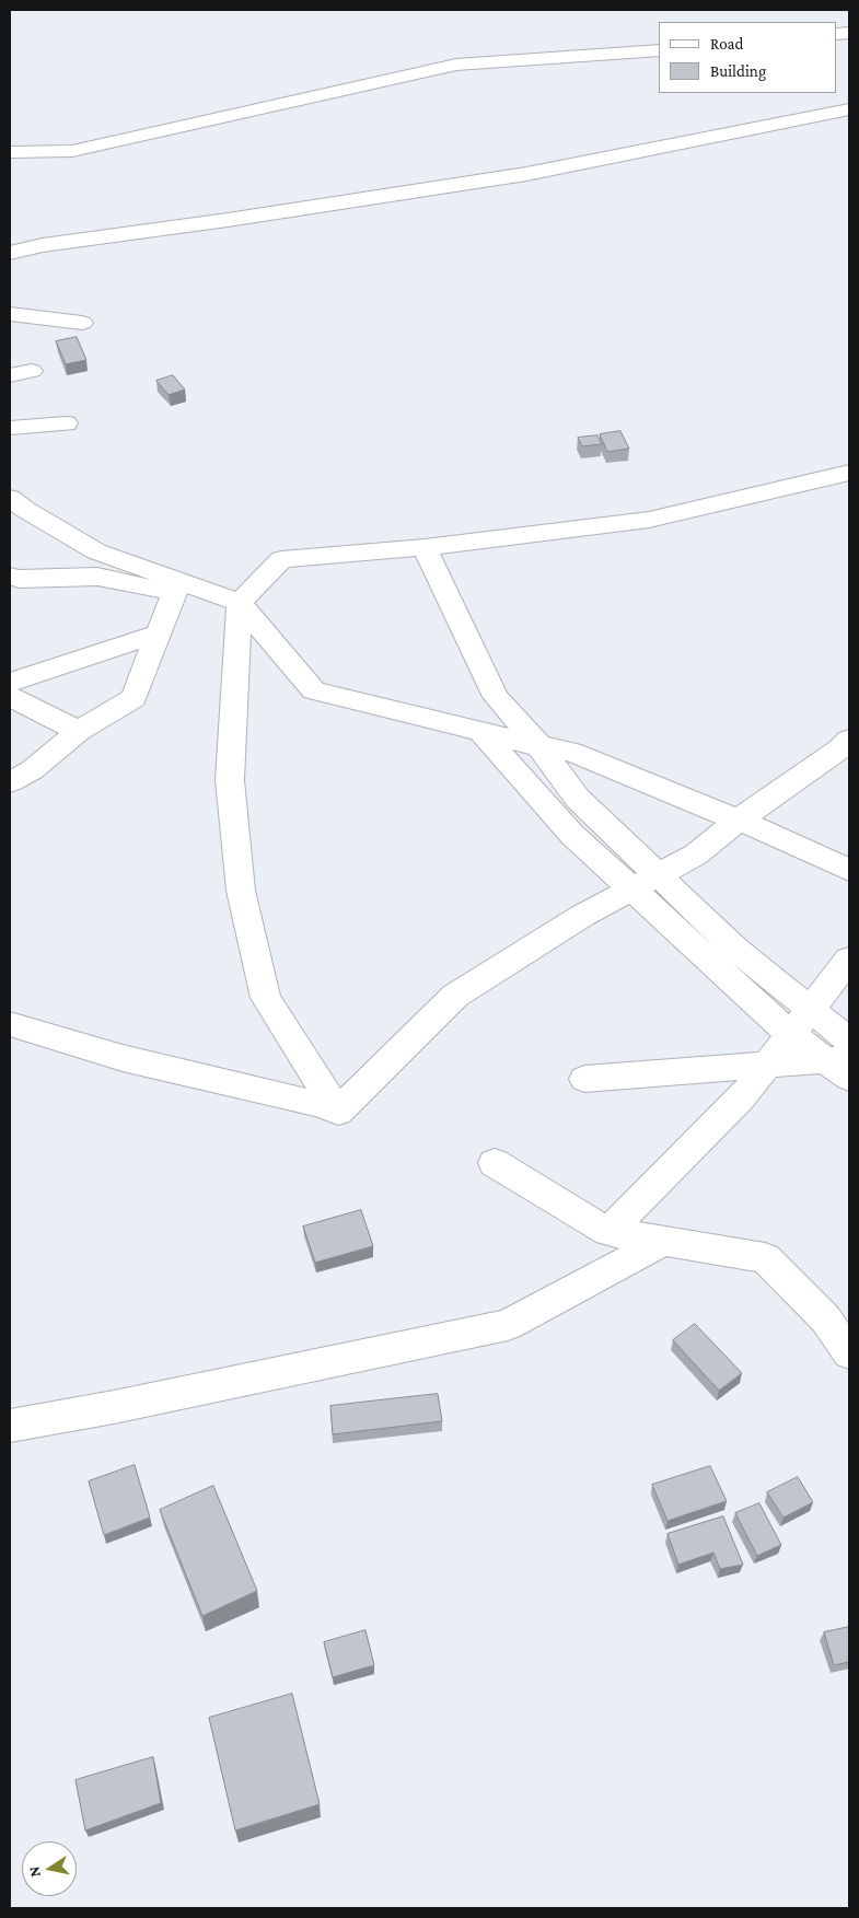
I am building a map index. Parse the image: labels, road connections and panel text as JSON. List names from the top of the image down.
{
  "legend": ["Road", "Building"],
  "north": "left"
}
